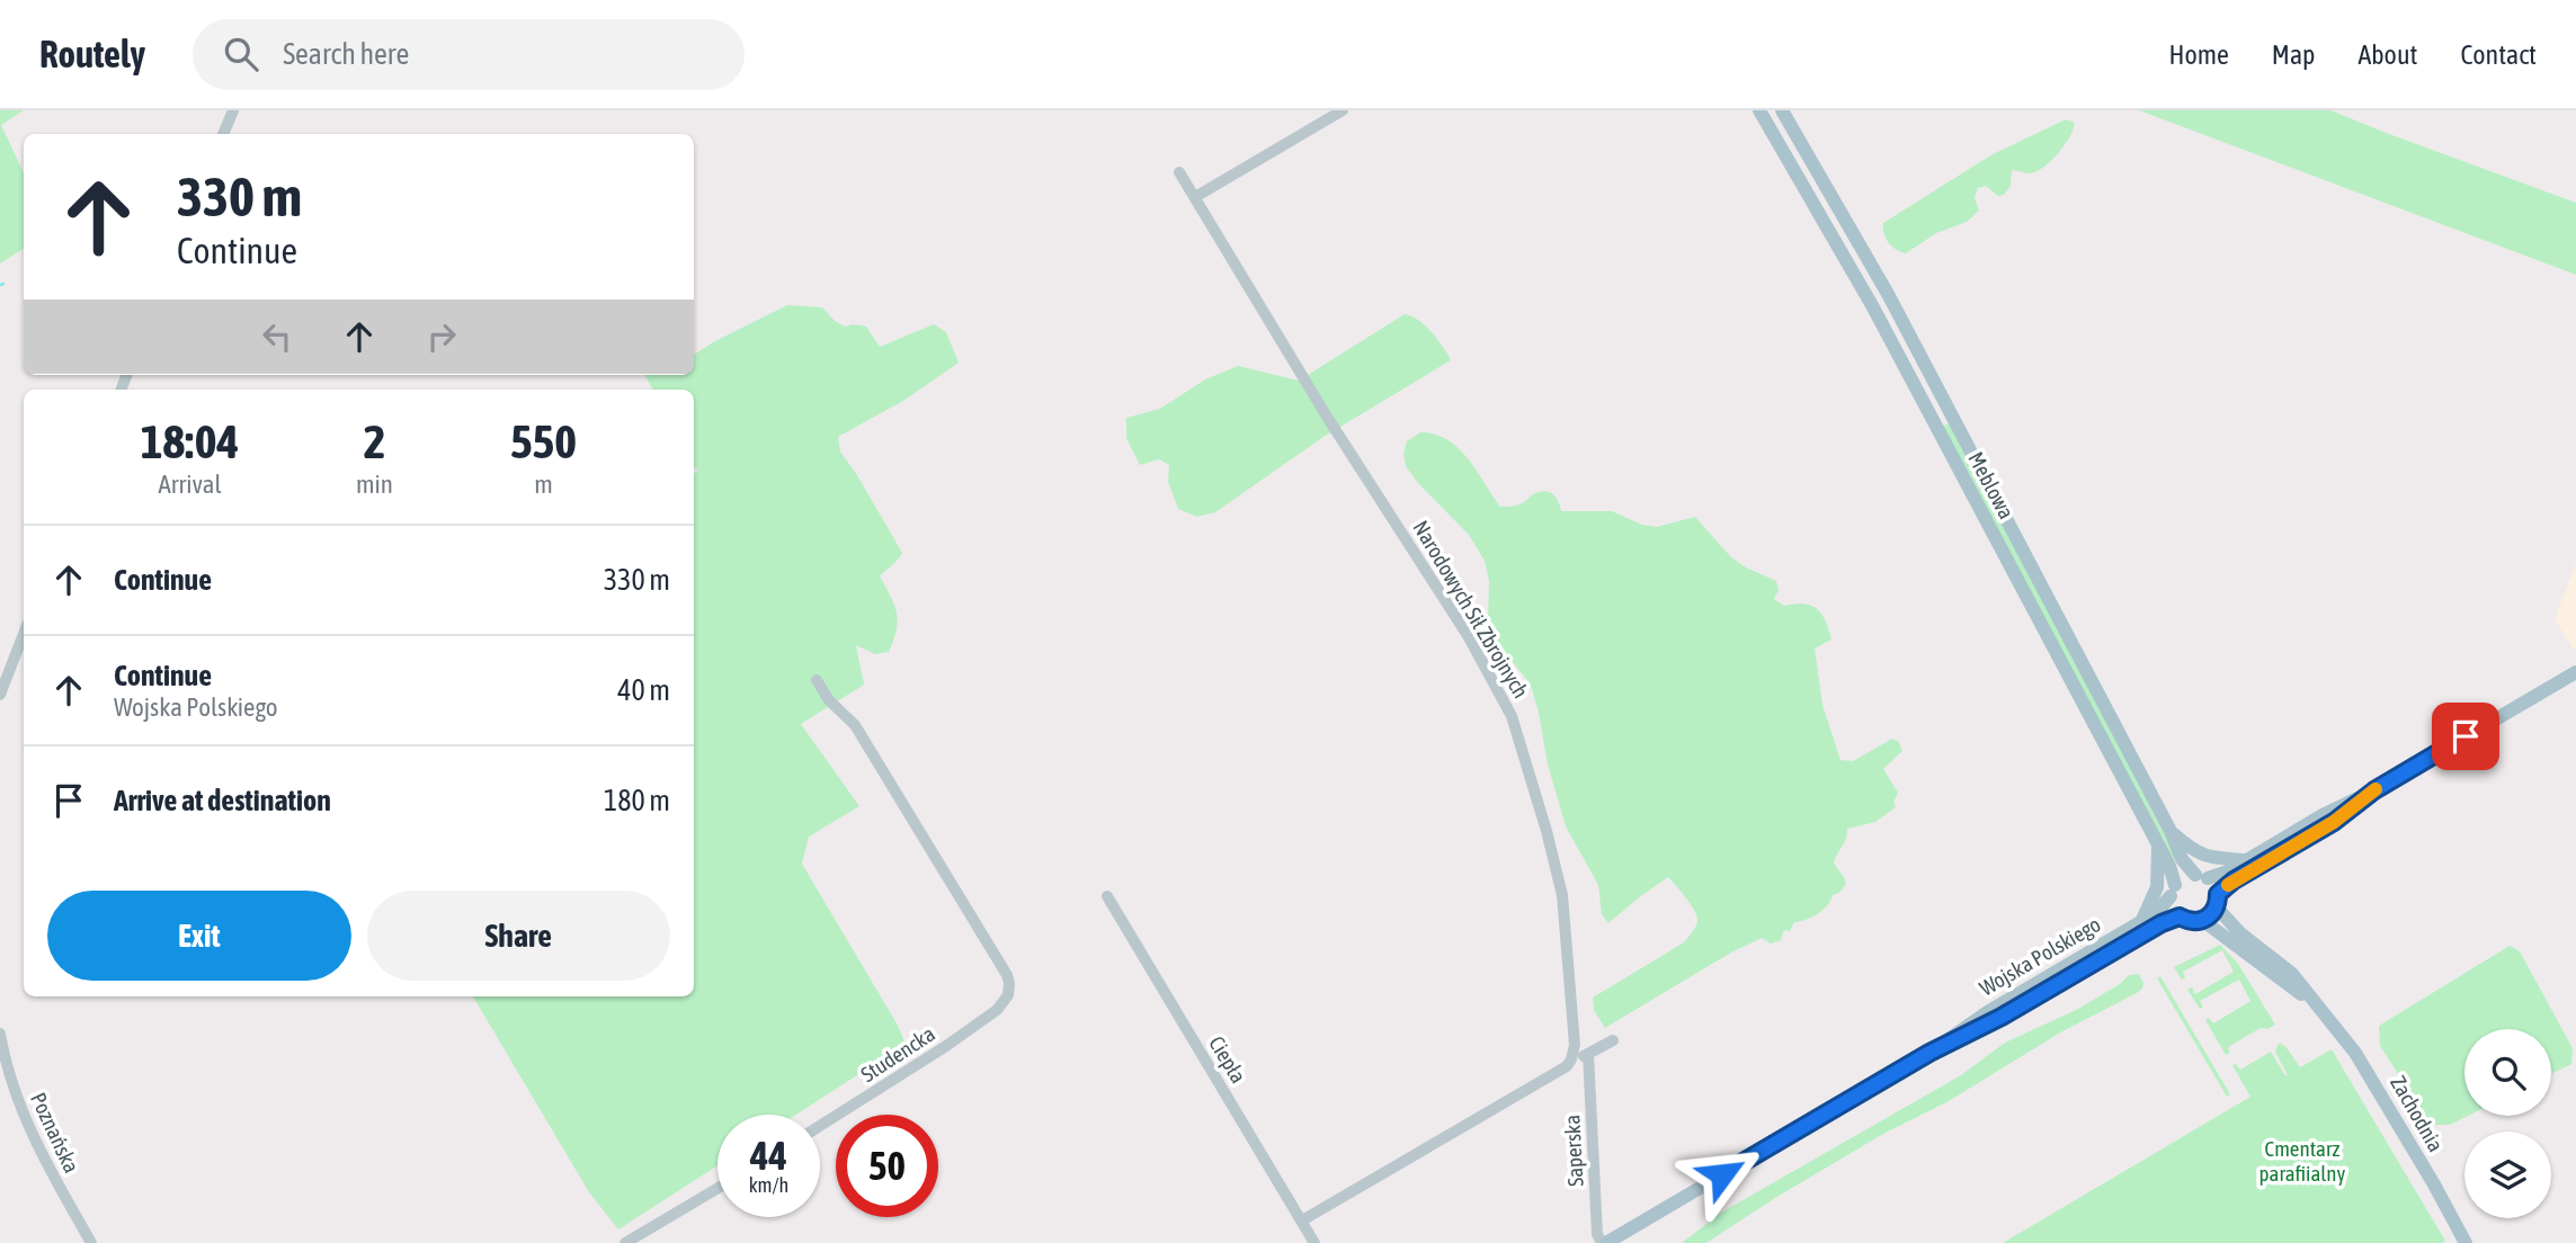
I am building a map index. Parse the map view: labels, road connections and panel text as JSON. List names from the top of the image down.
{
  "streets": {
    "main road": ["Meblowa", "Wojska Polskiego", "Zachodnia"],
    "street": [
      "Narodowych Sił Zbrojnych",
      "Studencka",
      "Ciepła",
      "Poznańska",
      "Saperska"
    ]
  },
  "crossings": [
    ["Meblowa", "Wojska Polskiego"],
    ["Meblowa", "Zachodnia"],
    ["Wojska Polskiego", "Zachodnia"],
    ["Wojska Polskiego", "Saperska"]
  ],
  "parks": ["Cmentarz parafiialny"],
  "page": {
    "header": "Routely",
    "search": "Search here",
    "nav": [
      "Home",
      "Map",
      "About",
      "Contact"
    ],
    "turn": ["330 m", "Continue"],
    "eta": [
      "18:04",
      "Arrival",
      "2",
      "min",
      "550",
      "m"
    ],
    "list": [
      {
        "name": "Continue",
        "value": "330 m"
      },
      {
        "name": "Continue",
        "note": "Wojska Polskiego",
        "value": "40 m"
      },
      {
        "name": "Arrive at destination",
        "value": "180 m"
      }
    ],
    "buttons": ["Exit", "Share"],
    "speed": "44 km/h",
    "limit": "50"
  }
}
